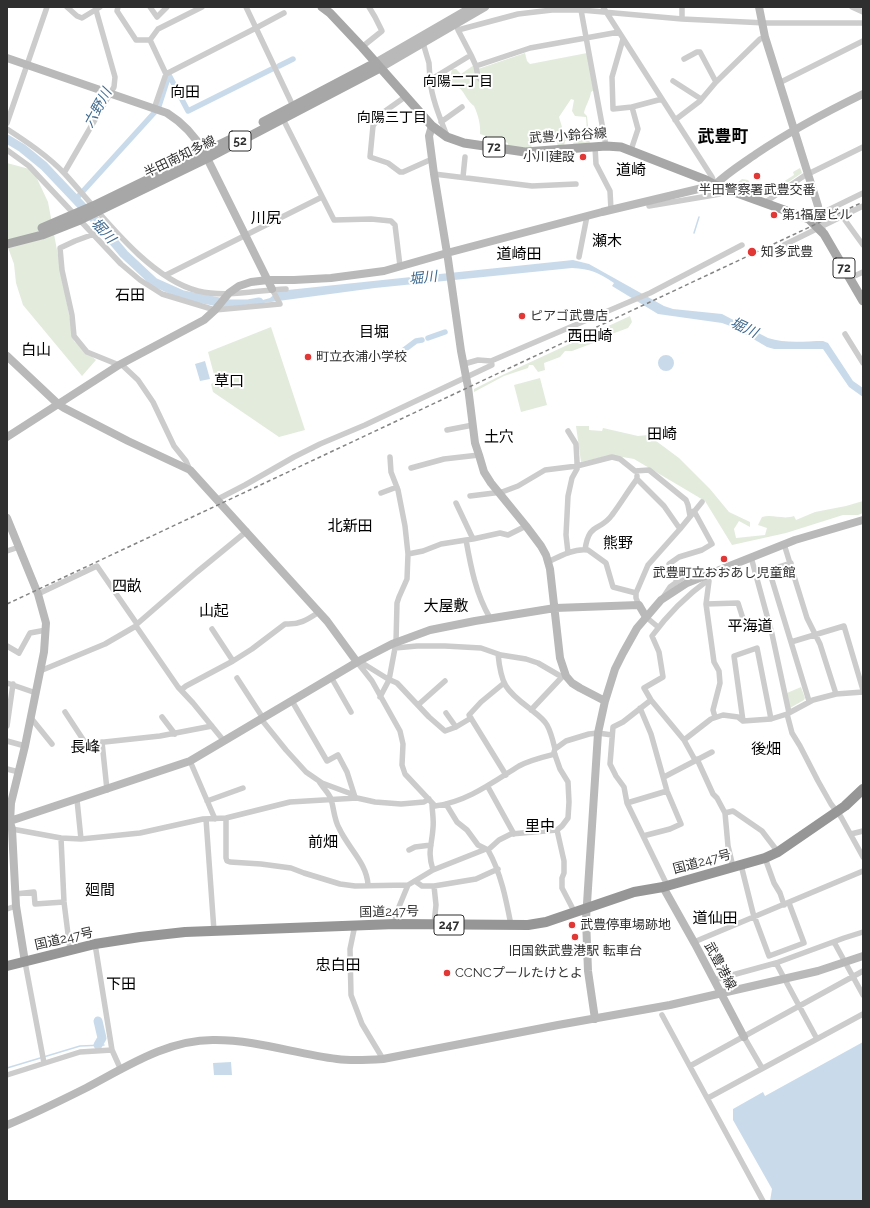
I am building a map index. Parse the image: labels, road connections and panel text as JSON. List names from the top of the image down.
{
  "streets": {
    "highway": ["国道247号", "247"],
    "main road": [
      "武豊小鈴谷線",
      "52",
      "72",
      "半田南知多線"
    ],
    "street": ["武豊港線"]
  },
  "crossings": [
    ["武豊小鈴谷線", "半田南知多線"],
    ["国道247号", "武豊港線"]
  ],
  "districts": [
    "向陽二丁目",
    "向田",
    "向陽三丁目",
    "武豊町",
    "道崎",
    "川尻",
    "瀬木",
    "道崎田",
    "石田",
    "目堀",
    "西田崎",
    "白山",
    "草口",
    "田崎",
    "土穴",
    "北新田",
    "熊野",
    "四畝",
    "大屋敷",
    "山起",
    "平海道",
    "長峰",
    "後畑",
    "里中",
    "前畑",
    "廻間",
    "道仙田",
    "忠白田",
    "下田"
  ],
  "water": ["六野川", "堀川"],
  "places": [
    "小川建設",
    "半田警察署武豊交番",
    "第1福屋ビル",
    "知多武豊",
    "ピアゴ武豊店",
    "町立衣浦小学校",
    "武豊町立おおあし児童館",
    "武豊停車場跡地",
    "旧国鉄武豊港駅 転車台",
    "CCNCプールたけとよ"
  ]
}
